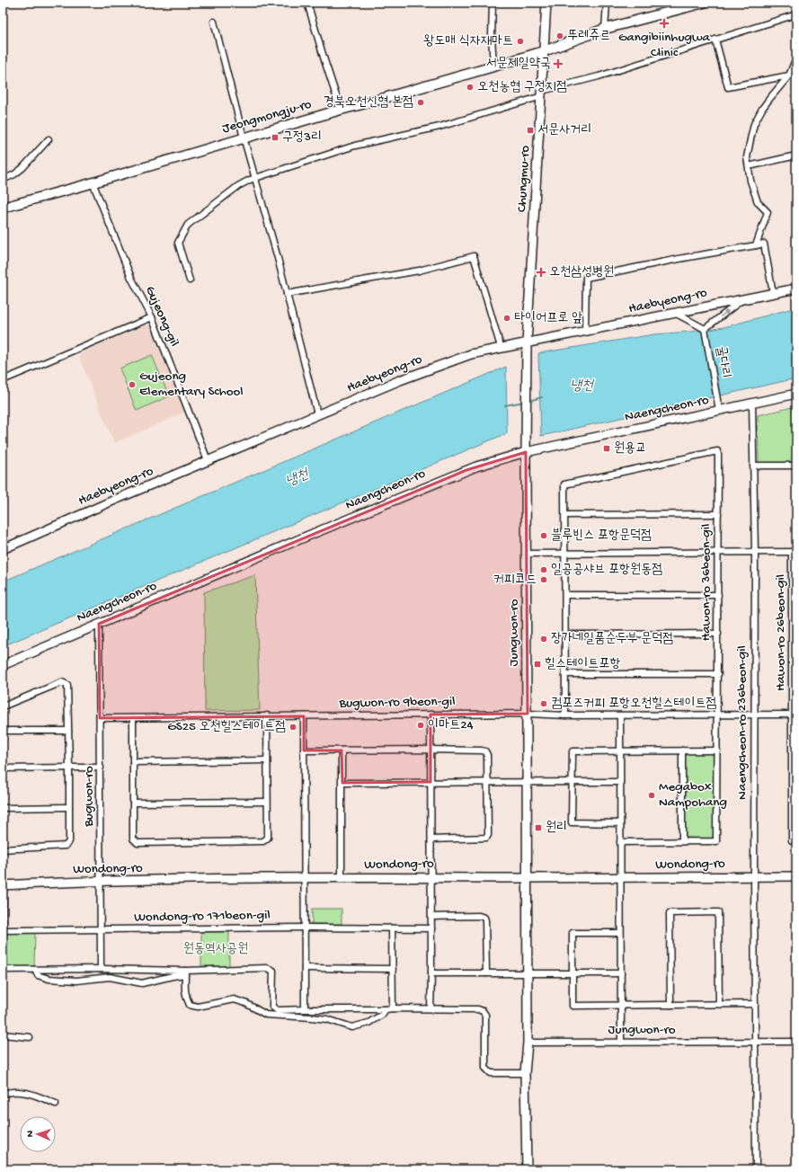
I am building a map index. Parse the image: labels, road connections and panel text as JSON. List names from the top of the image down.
{
  "streets": {
    "main road": ["Jeongmongju-ro"],
    "street": [
      "Chungmu-ro",
      "Haebyeong-ro",
      "Gujeong-gil",
      "굴다리",
      "Naengcheon-ro",
      "Hawon-ro 36beon-gil",
      "Jungwon-ro",
      "Hawon-ro 26beon-gil",
      "Bugwon-ro 9beon-gil",
      "Naengcheon-ro 236beon-gil",
      "Bugwon-ro",
      "Wondong-ro",
      "Wondong-ro 171beon-gil"
    ]
  },
  "crossings": [
    ["Jeongmongju-ro", "Chungmu-ro"],
    ["Jeongmongju-ro", "Gujeong-gil"],
    ["Chungmu-ro", "Haebyeong-ro"],
    ["Chungmu-ro", "Jungwon-ro"],
    ["Haebyeong-ro", "Gujeong-gil"],
    ["굴다리", "Naengcheon-ro"],
    ["Naengcheon-ro", "Jungwon-ro"],
    ["Naengcheon-ro", "Naengcheon-ro 236beon-gil"],
    ["Naengcheon-ro", "Bugwon-ro"],
    ["Hawon-ro 36beon-gil", "Bugwon-ro 9beon-gil"],
    ["Jungwon-ro", "Bugwon-ro 9beon-gil"],
    ["Jungwon-ro", "Naengcheon-ro 236beon-gil"],
    ["Jungwon-ro", "Wondong-ro"],
    ["Hawon-ro 26beon-gil", "Bugwon-ro 9beon-gil"],
    ["Bugwon-ro 9beon-gil", "Naengcheon-ro 236beon-gil"],
    ["Bugwon-ro 9beon-gil", "Bugwon-ro"],
    ["Naengcheon-ro 236beon-gil", "Wondong-ro"],
    ["Bugwon-ro", "Wondong-ro"],
    ["Bugwon-ro", "Wondong-ro 171beon-gil"]
  ],
  "water": ["냉천"],
  "parks": ["원동역사공원"],
  "places": {
    "health": ["Gangibiinhugwa Clinic", "서문제일약국", "오천삼성병원"],
    "other": [
      "뚜레쥬르",
      "왕도매 식자재마트",
      "오천농협 구정지점",
      "경북오천신협 본점",
      "타이어프로 앞",
      "Gujeong Elementary School",
      "블루빈스 포항문덕점",
      "일공공샤브 포항원동점",
      "커피코드",
      "장가네일품순두부 문덕점",
      "컴포즈커피 포항오천힐스테이트점",
      "이마트24",
      "GS25 오천힐스테이트점",
      "Megabox Nampohang"
    ],
    "transit": [
      "서문사거리",
      "구정3리",
      "원용교",
      "힐스테이트포항",
      "원리"
    ]
  },
  "north": "left"
}
